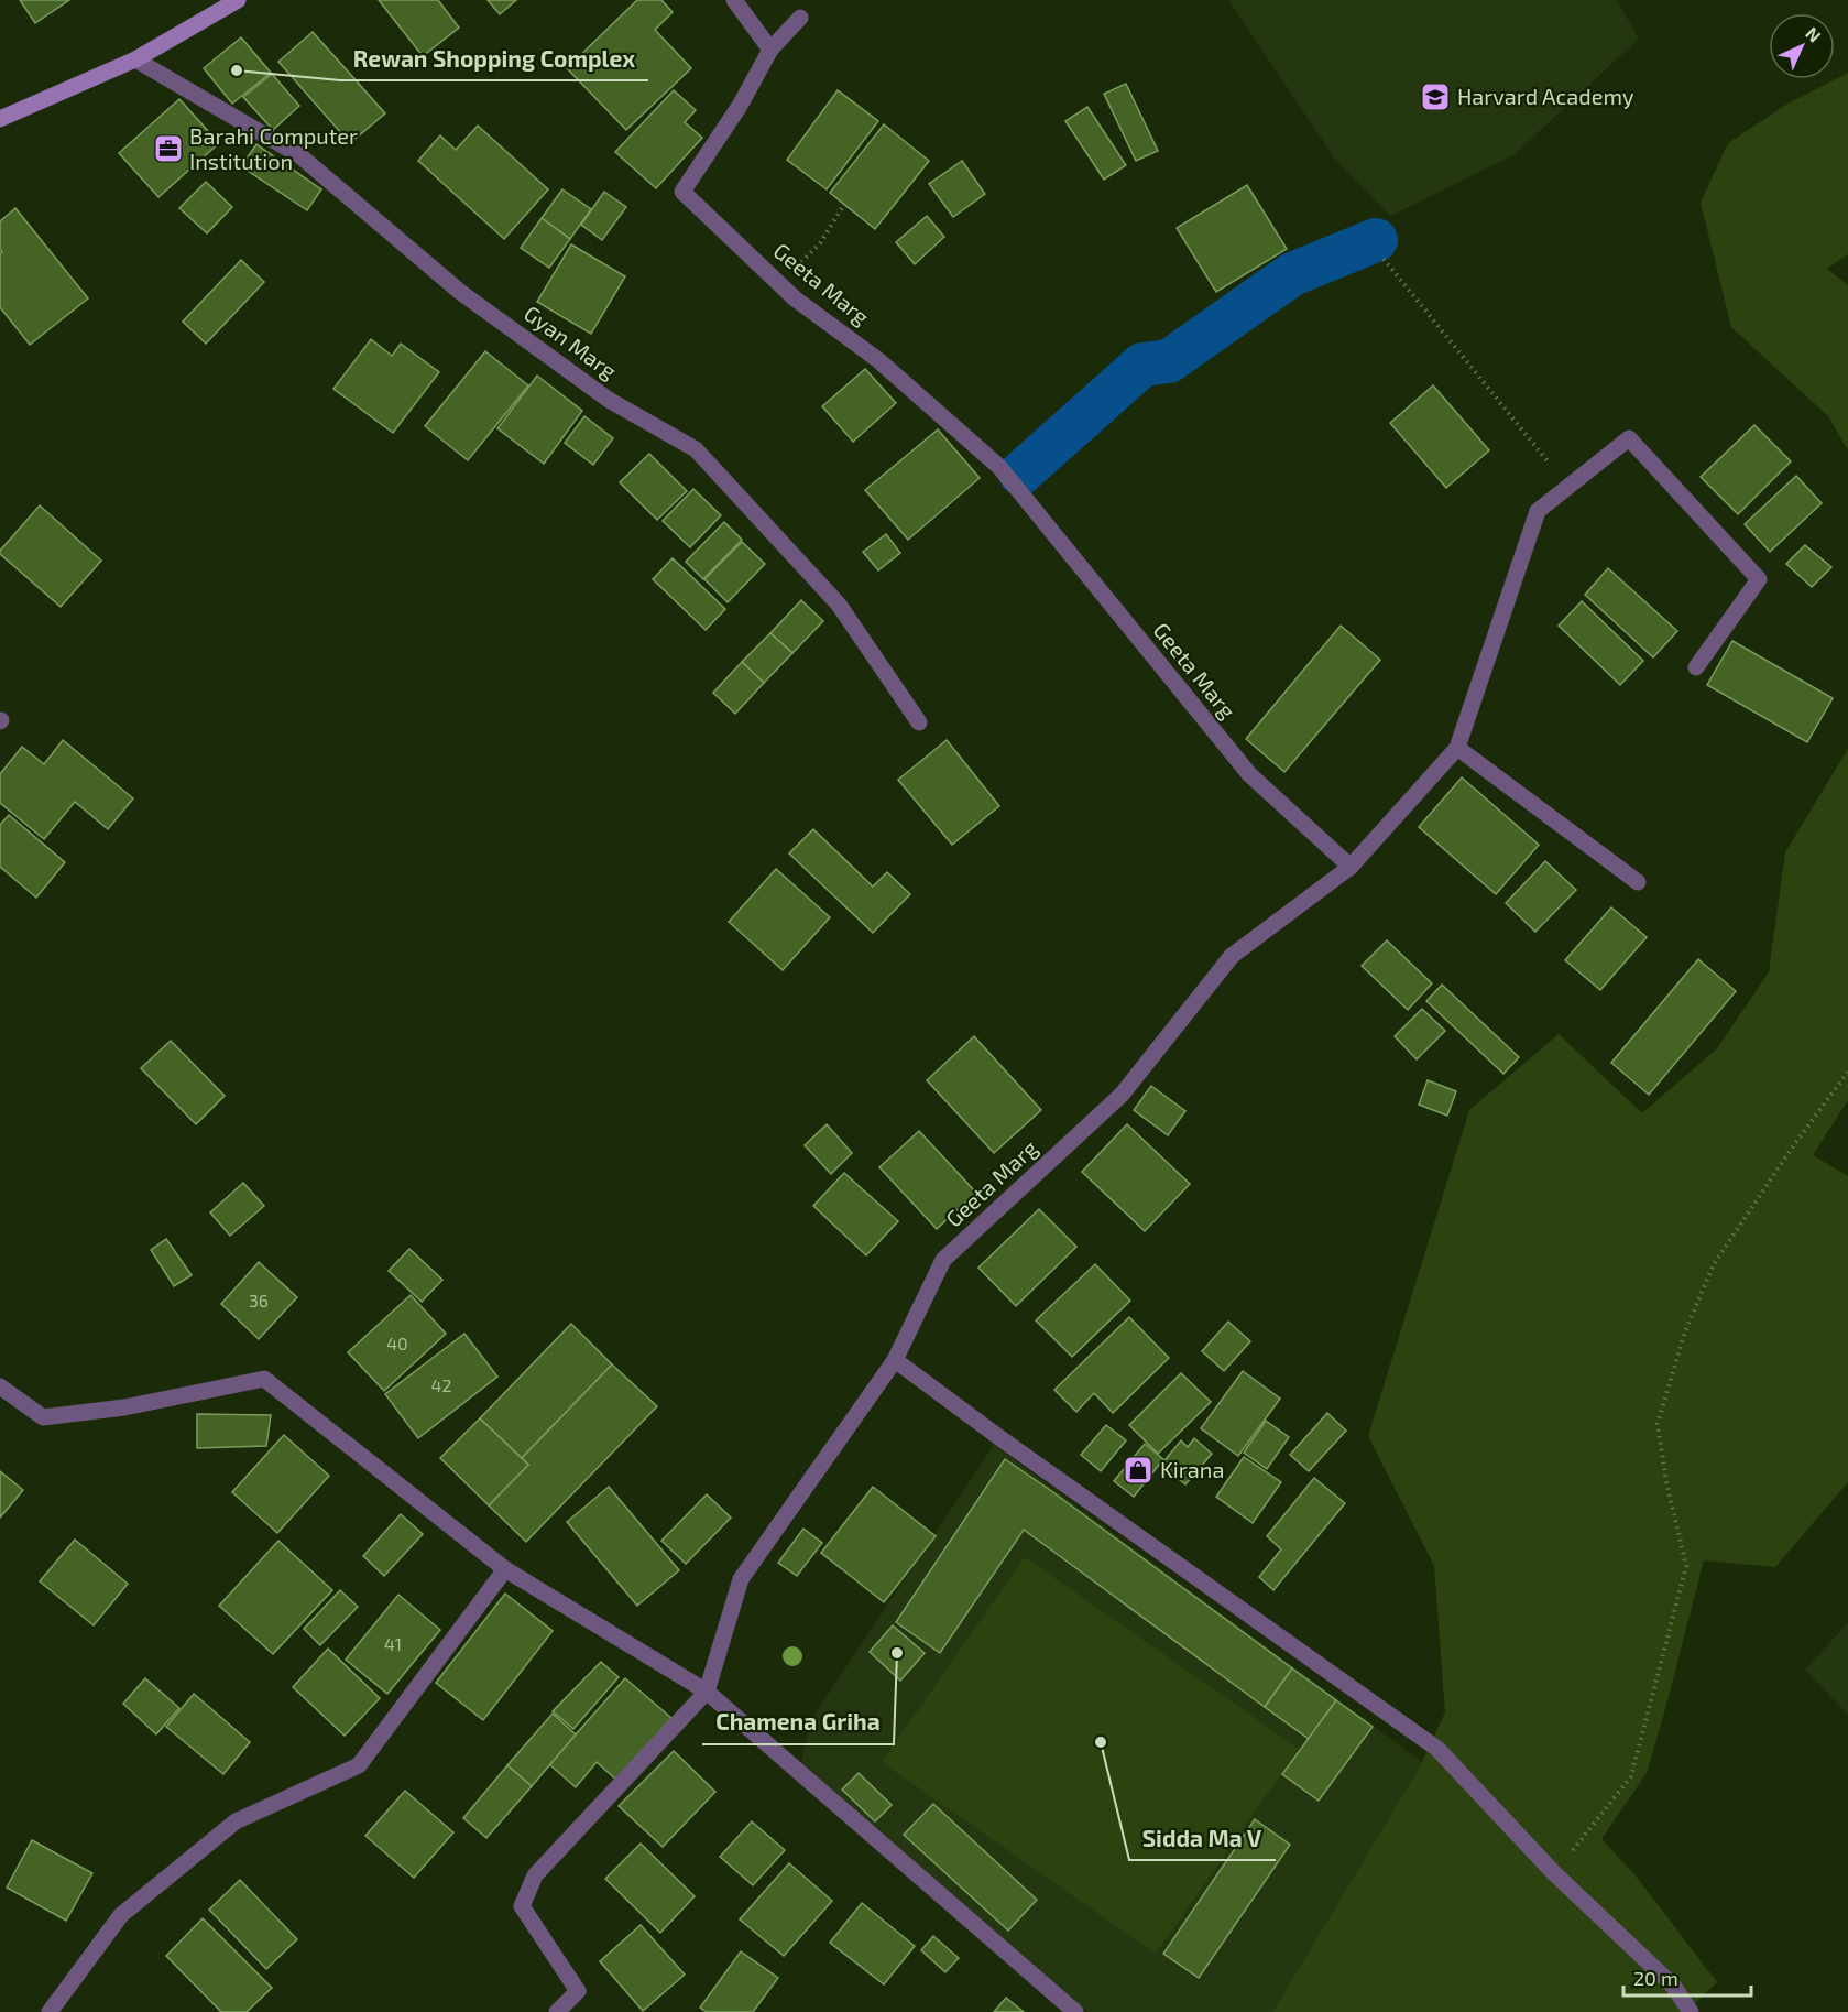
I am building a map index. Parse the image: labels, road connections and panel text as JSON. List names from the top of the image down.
{
  "streets": {
    "street": ["Geeta Marg", "Gyan Marg"]
  },
  "places": {
    "other": ["Rewan Shopping Complex", "Chamena Griha", "Sidda Ma V"],
    "school or university": ["Harvard Academy"],
    "office": ["Barahi Computer Institution"],
    "shop": ["Kirana"]
  },
  "house_numbers": [
    "36",
    "40",
    "42",
    "41"
  ],
  "scale_bar": "20 m",
  "north": "top right"
}
